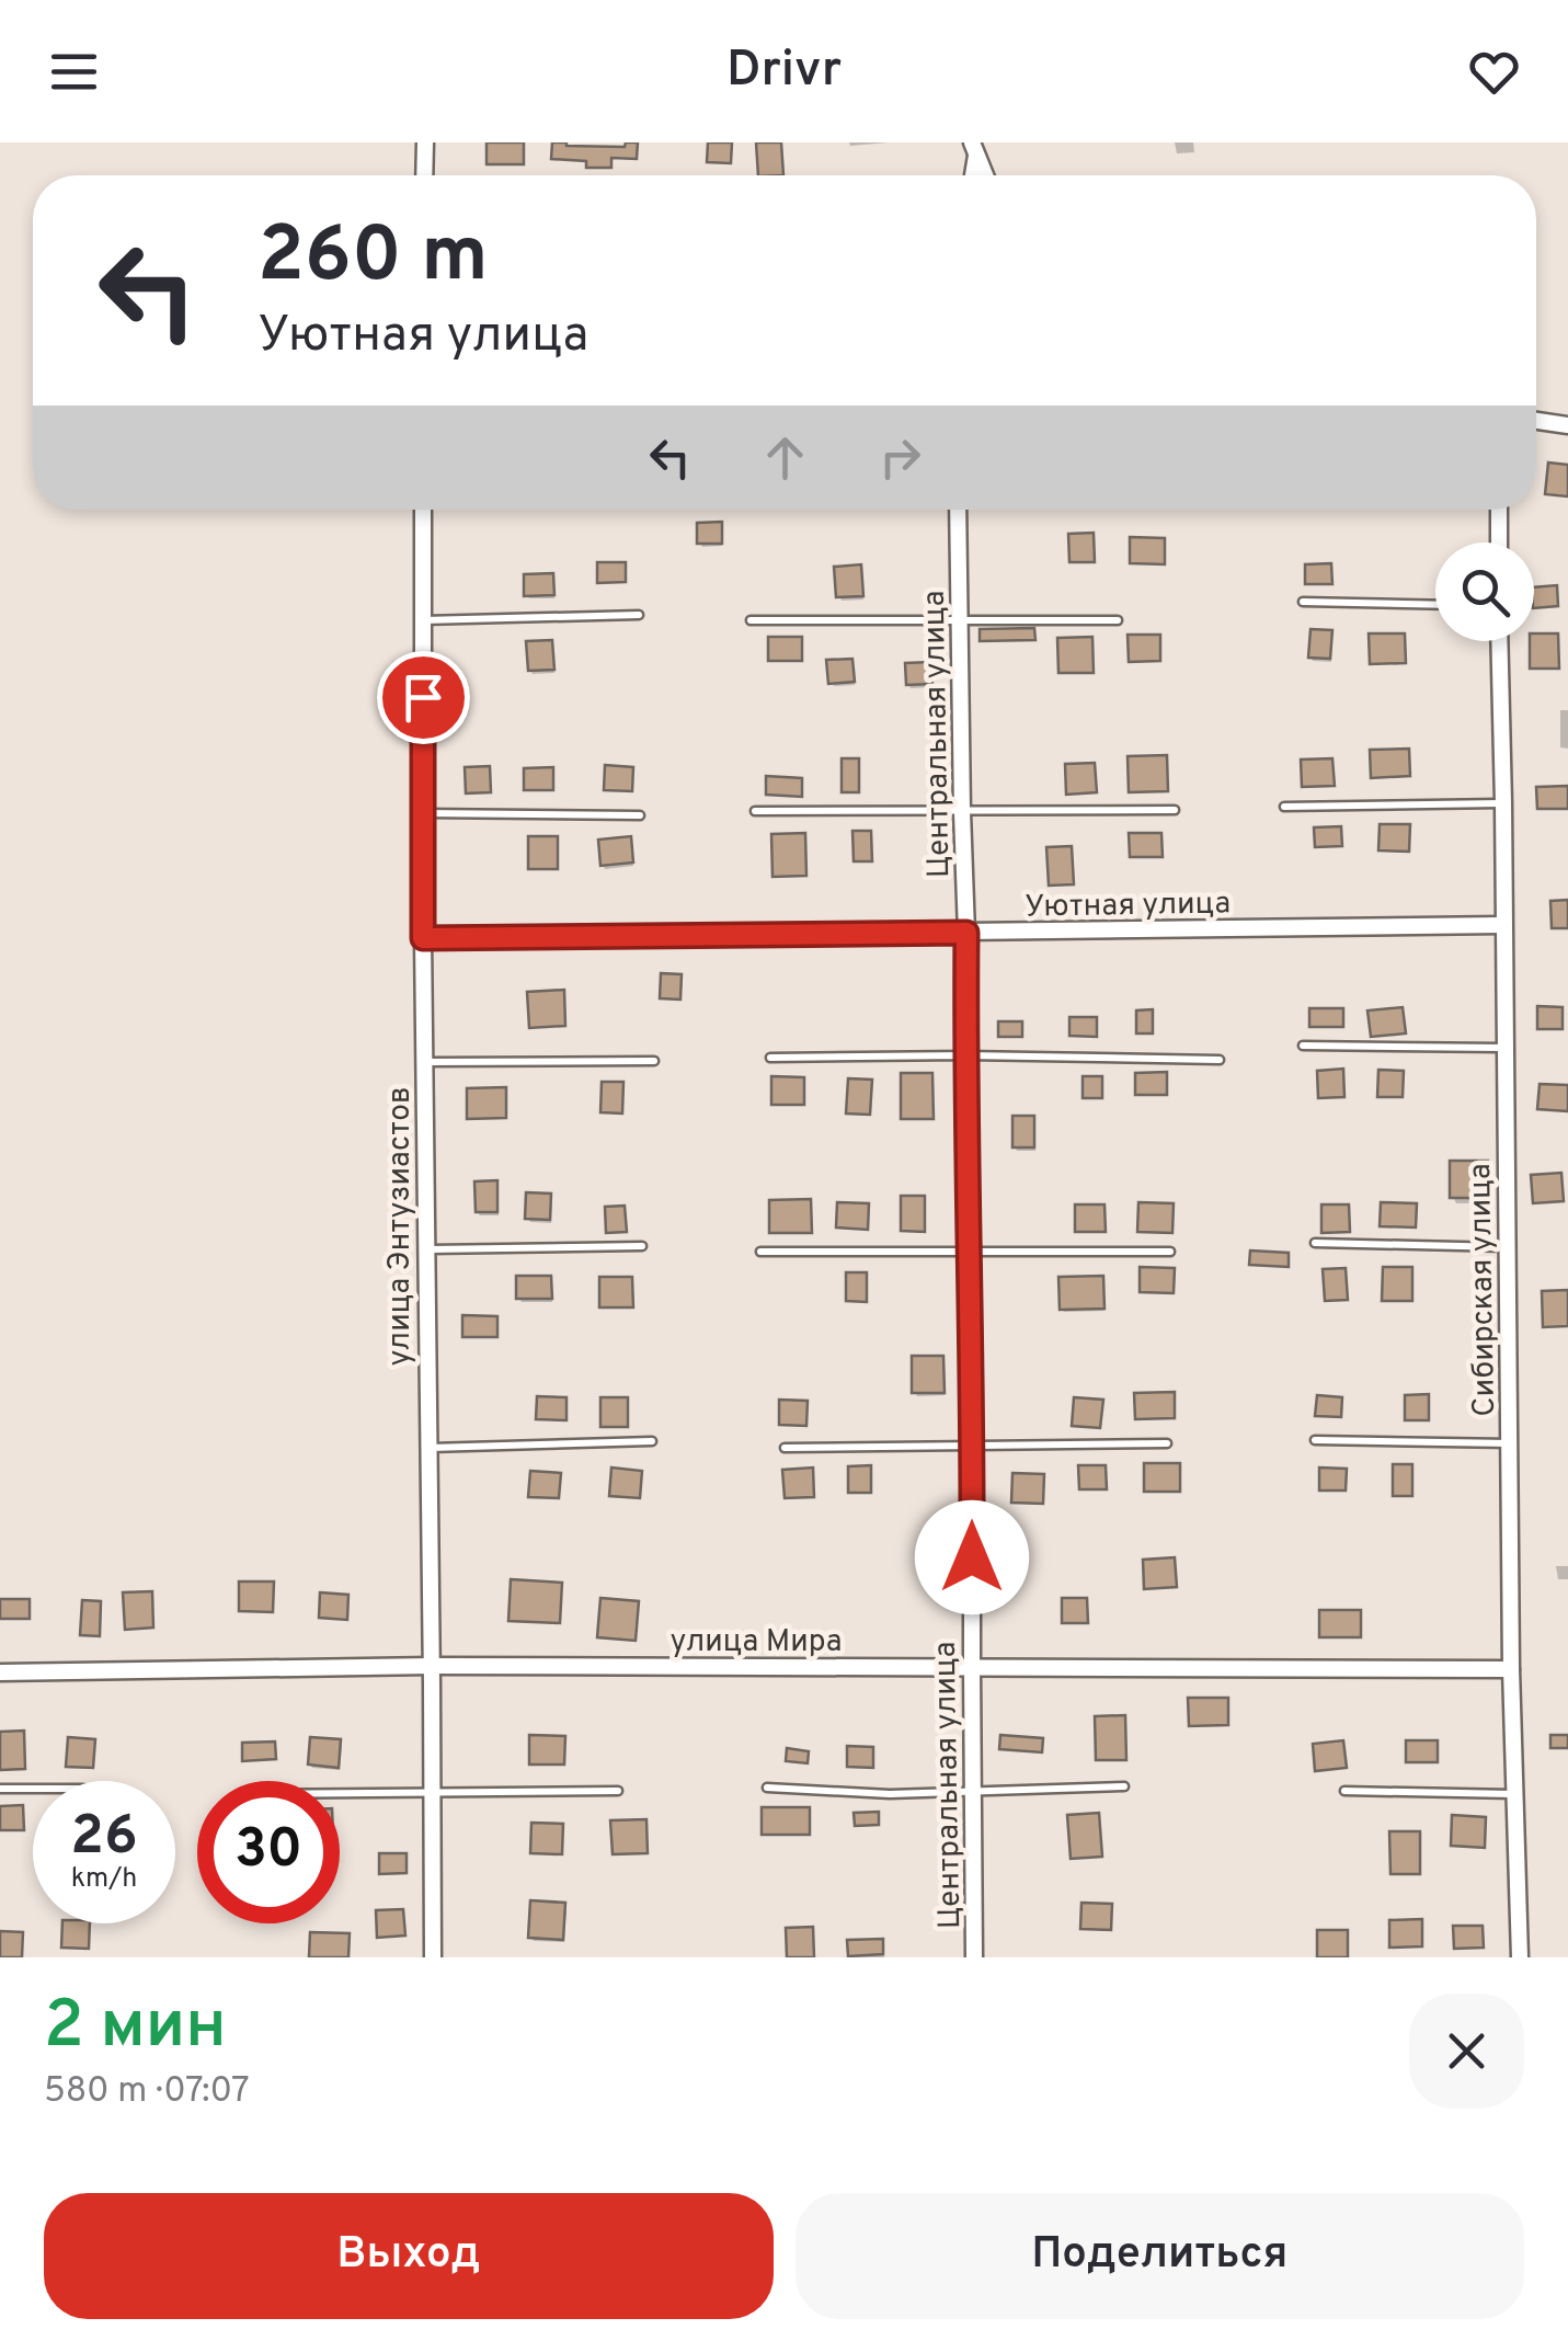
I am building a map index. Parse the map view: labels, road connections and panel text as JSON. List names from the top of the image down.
{
  "streets": {
    "street": [
      "Центральная улица",
      "Уютная улица",
      "улица Энтузиастов",
      "Сибирская улица",
      "улица Мира"
    ]
  },
  "crossings": [
    ["Центральная улица", "Уютная улица"],
    ["Центральная улица", "улица Мира"],
    ["Уютная улица", "улица Энтузиастов"],
    ["Уютная улица", "Сибирская улица"],
    ["улица Энтузиастов", "улица Мира"],
    ["Сибирская улица", "улица Мира"]
  ],
  "page": {
    "header": "Drivr",
    "turn": ["260 m", "Уютная улица"],
    "speed": "26 km/h",
    "limit": "30",
    "heading": ["2 мин", "580 m · 07:07"],
    "buttons": ["Выход", "Поделиться"]
  }
}
